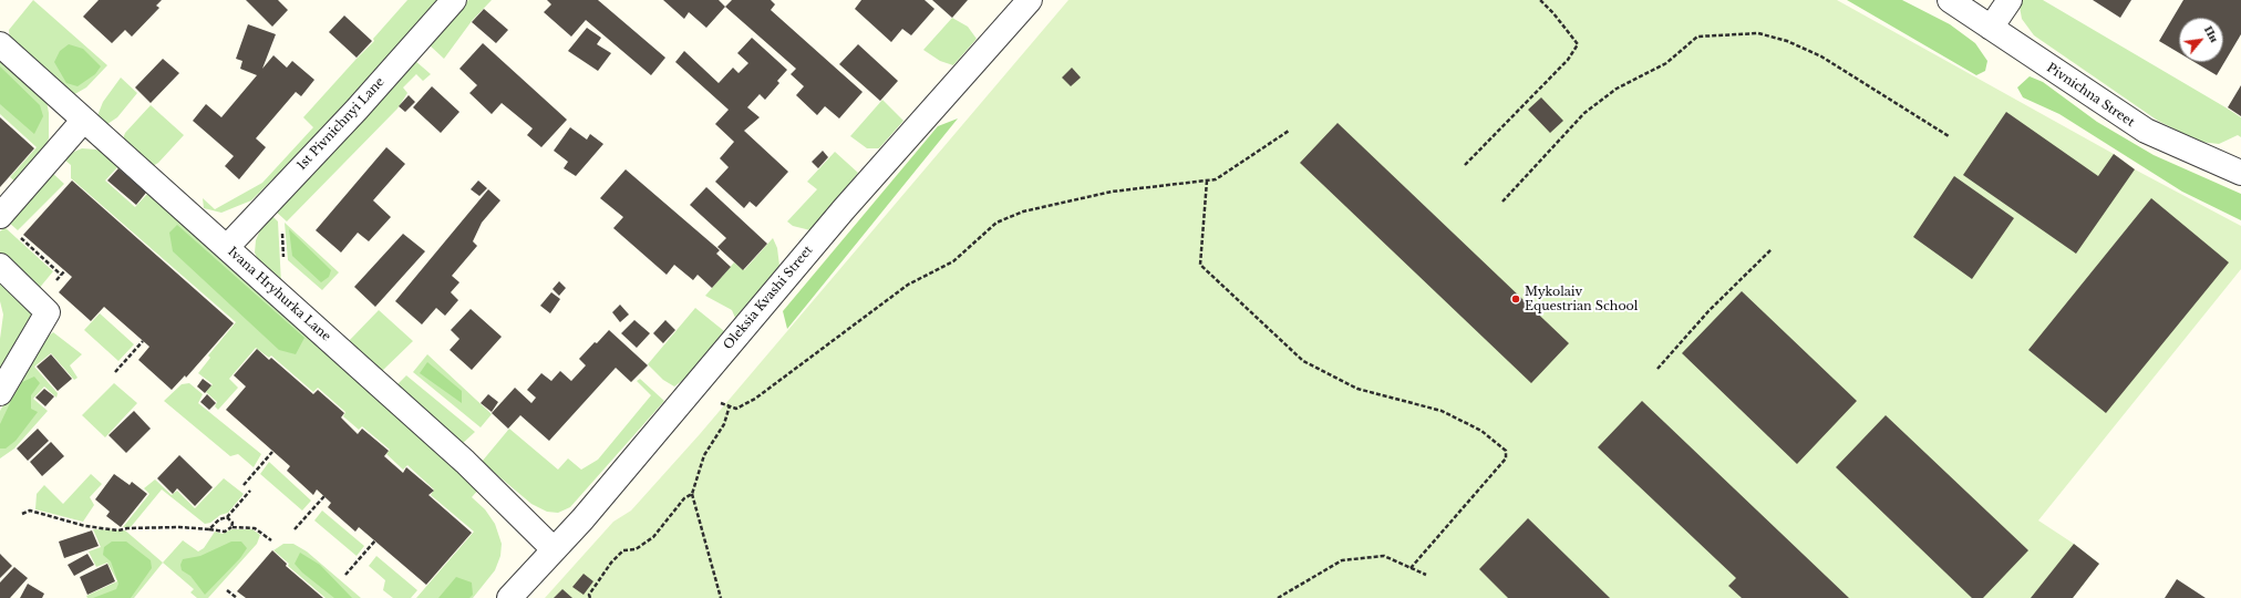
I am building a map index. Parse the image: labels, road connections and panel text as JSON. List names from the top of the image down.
{
  "streets": {
    "street": [
      "Pivnichna Street",
      "1st Pivnichnyi Lane",
      "Ivana Hryhurka Lane",
      "Oleksia Kvashi Street"
    ]
  },
  "crossings": [
    ["1st Pivnichnyi Lane", "Ivana Hryhurka Lane"],
    ["Ivana Hryhurka Lane", "Oleksia Kvashi Street"]
  ],
  "places": ["Mykolaiv Equestrian School"],
  "north": "top right"
}
